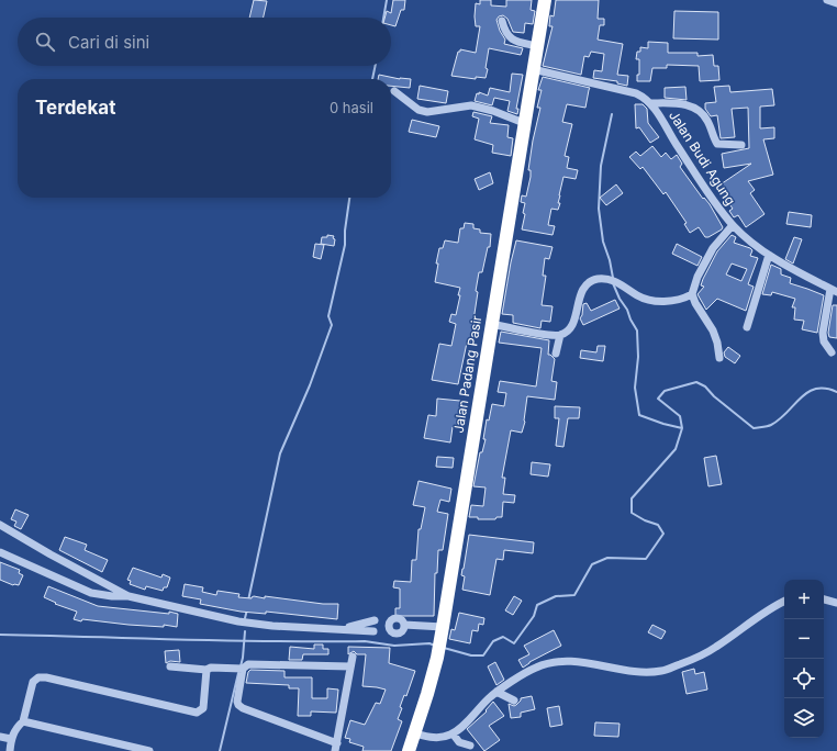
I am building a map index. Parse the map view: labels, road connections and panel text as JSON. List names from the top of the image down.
{
  "streets": {
    "highway": ["Jalan Padang Pasir"],
    "street": ["Jalan Budi Agung"]
  },
  "crossings": [
    ["Jalan Budi Agung", "Jalan Padang Pasir"]
  ],
  "page": {
    "search": "Cari di sini",
    "heading": ["Terdekat", "0 hasil"],
    "map_buttons": ["+", "−"]
  }
}
